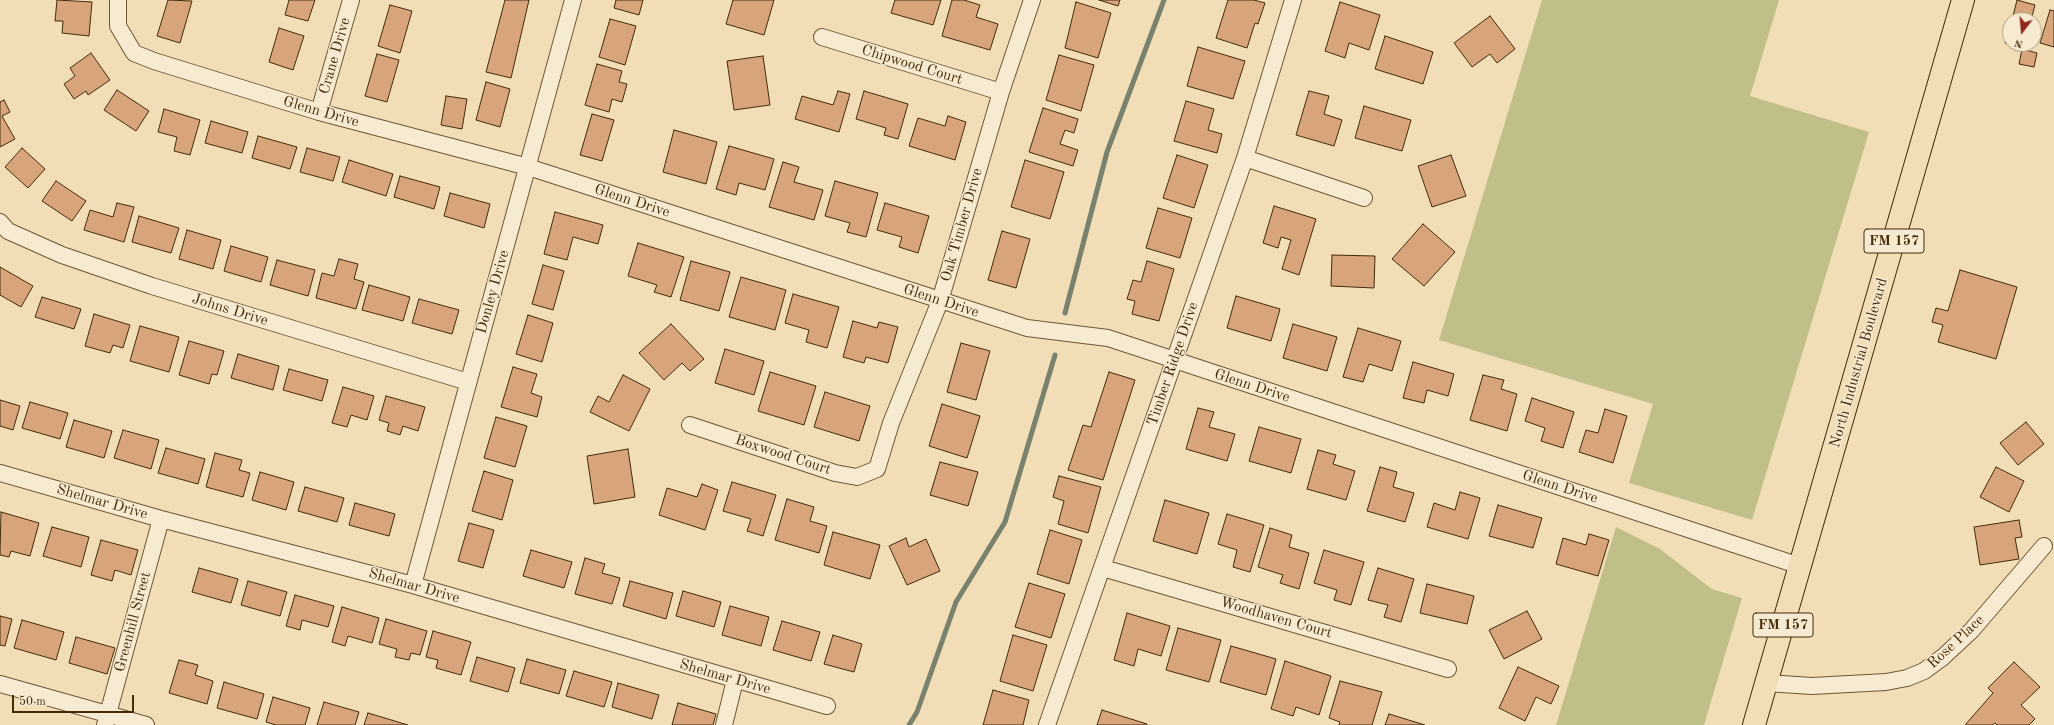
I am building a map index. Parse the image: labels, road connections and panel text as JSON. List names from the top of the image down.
{
  "streets": {
    "main road": ["FM 157", "North Industrial Boulevard"],
    "street": [
      "Crane Drive",
      "Chipwood Court",
      "Glenn Drive",
      "Oak Timber Drive",
      "Donley Drive",
      "Johns Drive",
      "Timber Ridge Drive",
      "Boxwood Court",
      "Shelmar Drive",
      "Woodhaven Court",
      "Greenhill Street",
      "Rose Place"
    ]
  },
  "crossings": [
    ["Crane Drive", "Glenn Drive"],
    ["Chipwood Court", "Oak Timber Drive"],
    ["Glenn Drive", "Oak Timber Drive"],
    ["Glenn Drive", "Donley Drive"],
    ["Glenn Drive", "North Industrial Boulevard"],
    ["Glenn Drive", "Timber Ridge Drive"],
    ["Oak Timber Drive", "Boxwood Court"],
    ["Donley Drive", "Johns Drive"],
    ["Donley Drive", "Shelmar Drive"],
    ["North Industrial Boulevard", "Rose Place"],
    ["Timber Ridge Drive", "Woodhaven Court"],
    ["Shelmar Drive", "Greenhill Street"]
  ],
  "scale_bar": "50 m",
  "north": "bottom"
}
